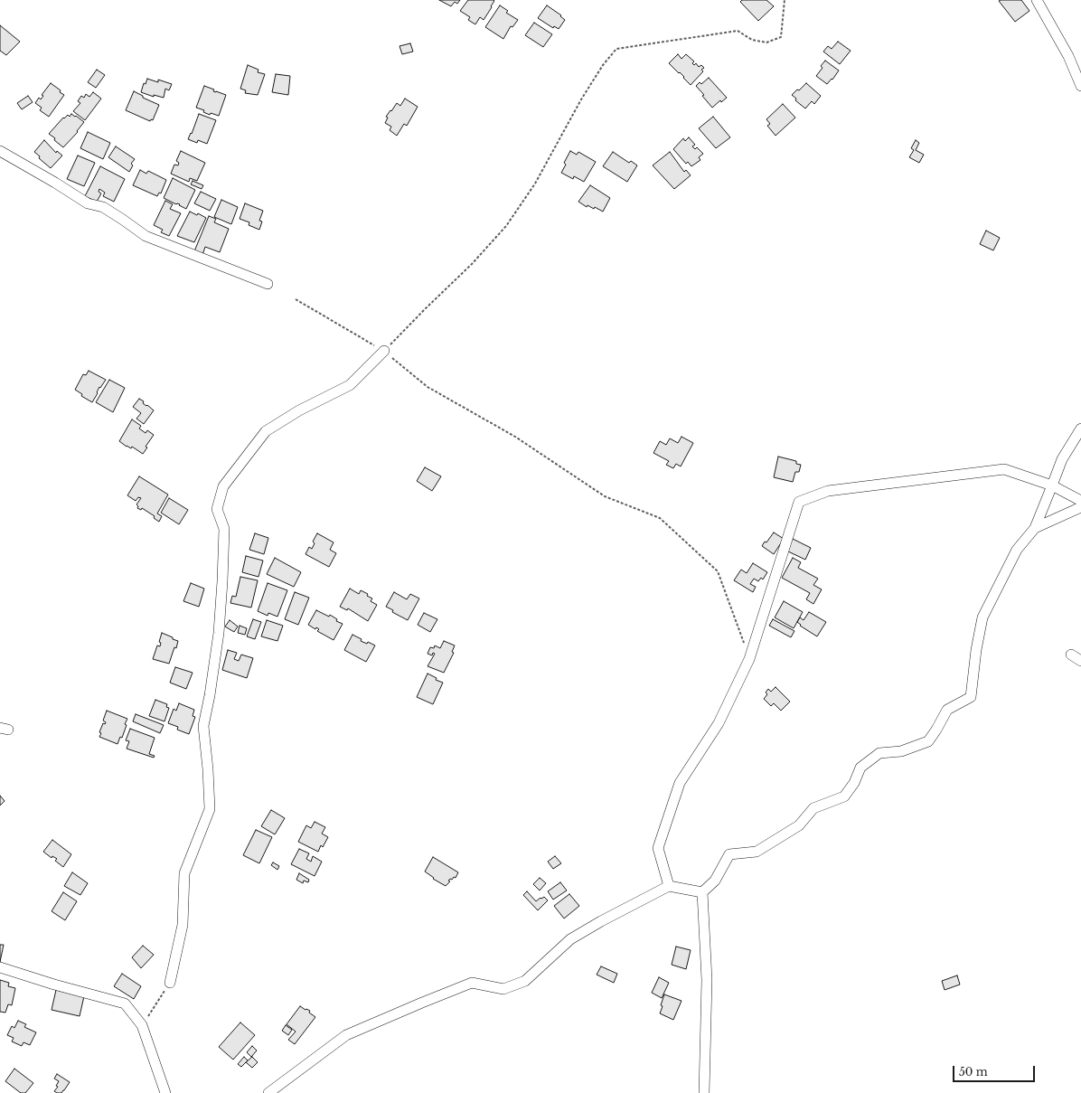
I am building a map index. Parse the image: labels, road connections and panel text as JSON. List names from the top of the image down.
{
  "scale_bar": "50 m"
}
